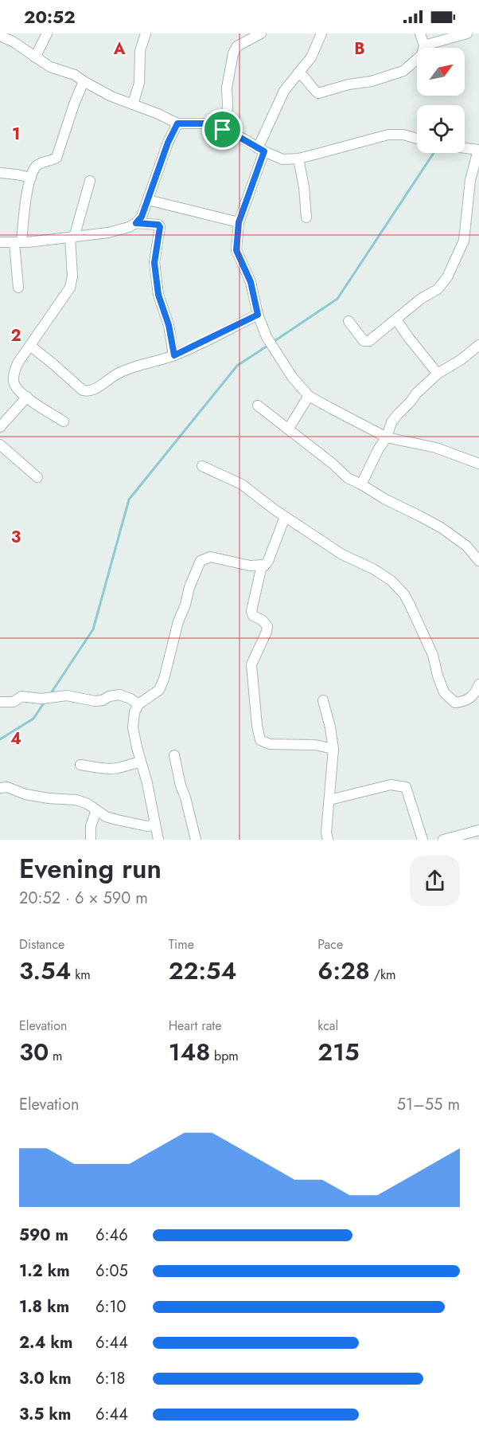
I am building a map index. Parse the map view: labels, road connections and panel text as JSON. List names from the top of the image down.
{
  "north": "top right",
  "page": {
    "status": "20:52",
    "heading": ["Evening run", "20:52 · 6 × 590 m"],
    "stats": [
      ["Distance", "3.54 km"],
      ["Time", "22:54"],
      ["Pace", "6:28 /km"],
      ["Elevation", "30 m"],
      ["Heart rate", "148 bpm"],
      ["kcal", "215"]
    ],
    "chart": ["Elevation", "51–55 m"],
    "list": [
      {
        "name": "590 m",
        "note": "6:46"
      },
      {
        "name": "1.2 km",
        "note": "6:05"
      },
      {
        "name": "1.8 km",
        "note": "6:10"
      },
      {
        "name": "2.4 km",
        "note": "6:44"
      },
      {
        "name": "3.0 km",
        "note": "6:18"
      },
      {
        "name": "3.5 km",
        "note": "6:44"
      }
    ]
  },
  "grid": {
    "columns": ["A", "B"],
    "rows": [
      "1",
      "2",
      "3",
      "4"
    ]
  }
}
